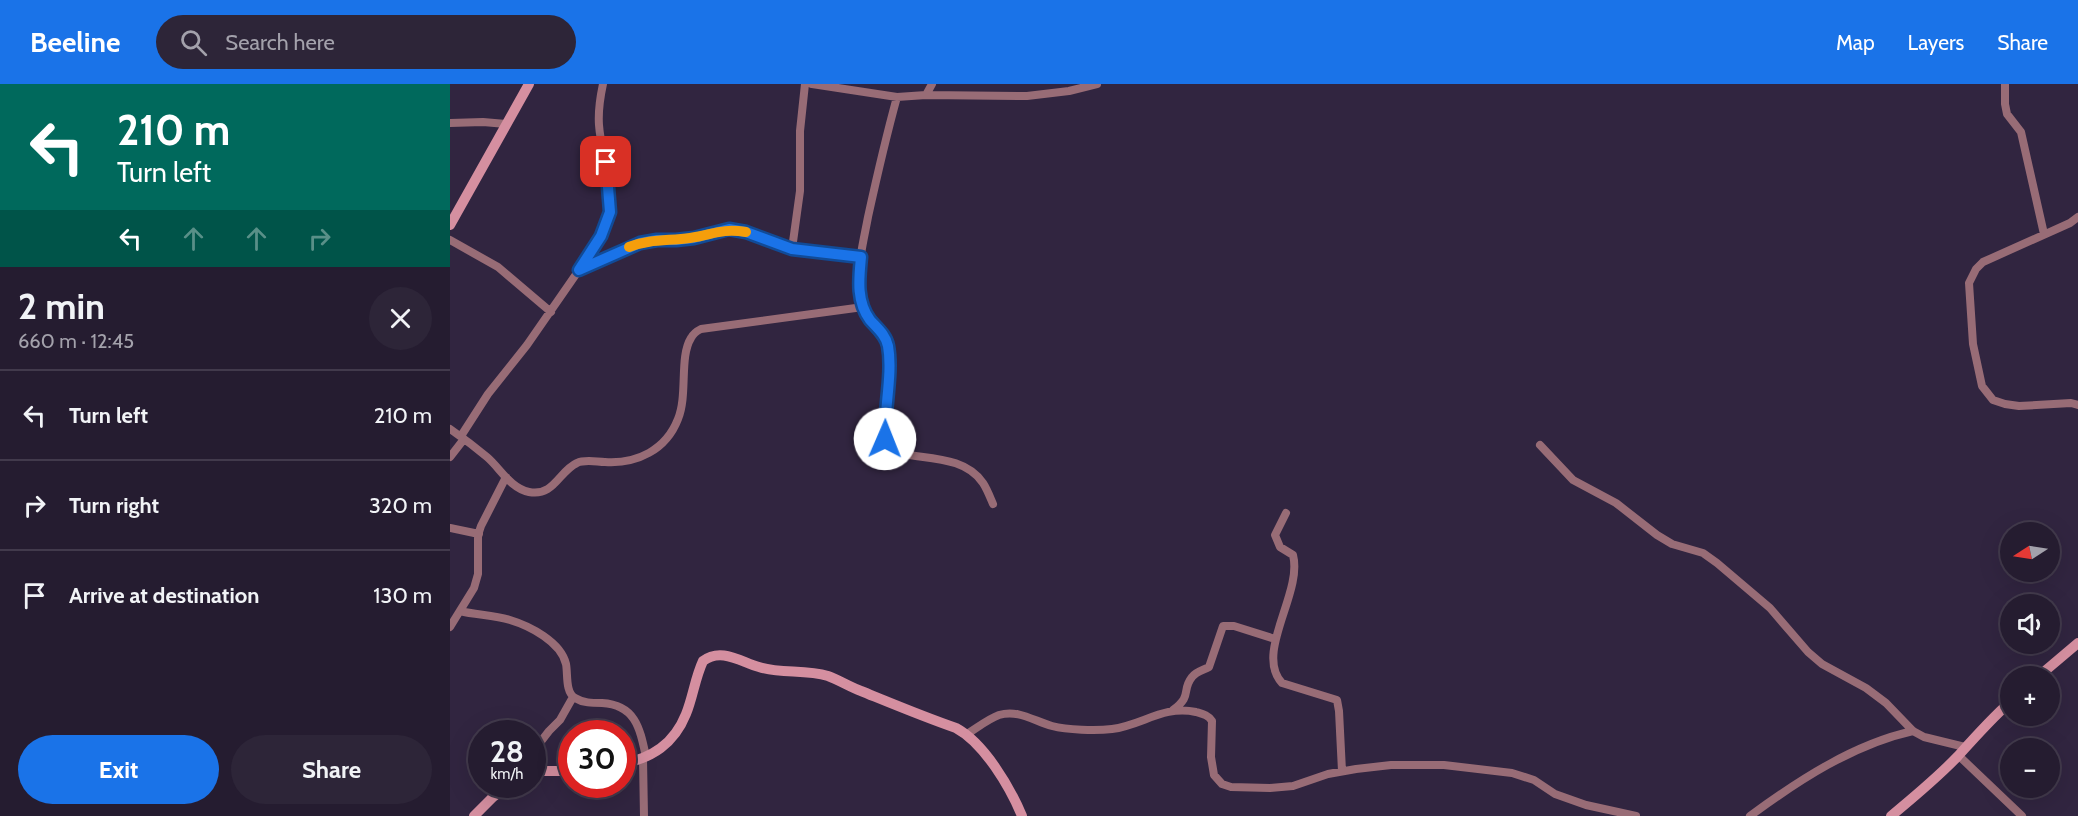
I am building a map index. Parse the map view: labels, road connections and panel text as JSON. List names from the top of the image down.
{
  "north": "left",
  "page": {
    "header": "Beeline",
    "search": "Search here",
    "nav": ["Map", "Layers", "Share"],
    "turn": ["210 m", "Turn left"],
    "heading": ["2 min", "660 m · 12:45"],
    "list": [
      {
        "name": "Turn left",
        "value": "210 m"
      },
      {
        "name": "Turn right",
        "value": "320 m"
      },
      {
        "name": "Arrive at destination",
        "value": "130 m"
      }
    ],
    "map_buttons": ["+", "−"],
    "speed": "28 km/h",
    "limit": "30",
    "buttons": ["Exit", "Share"]
  }
}
